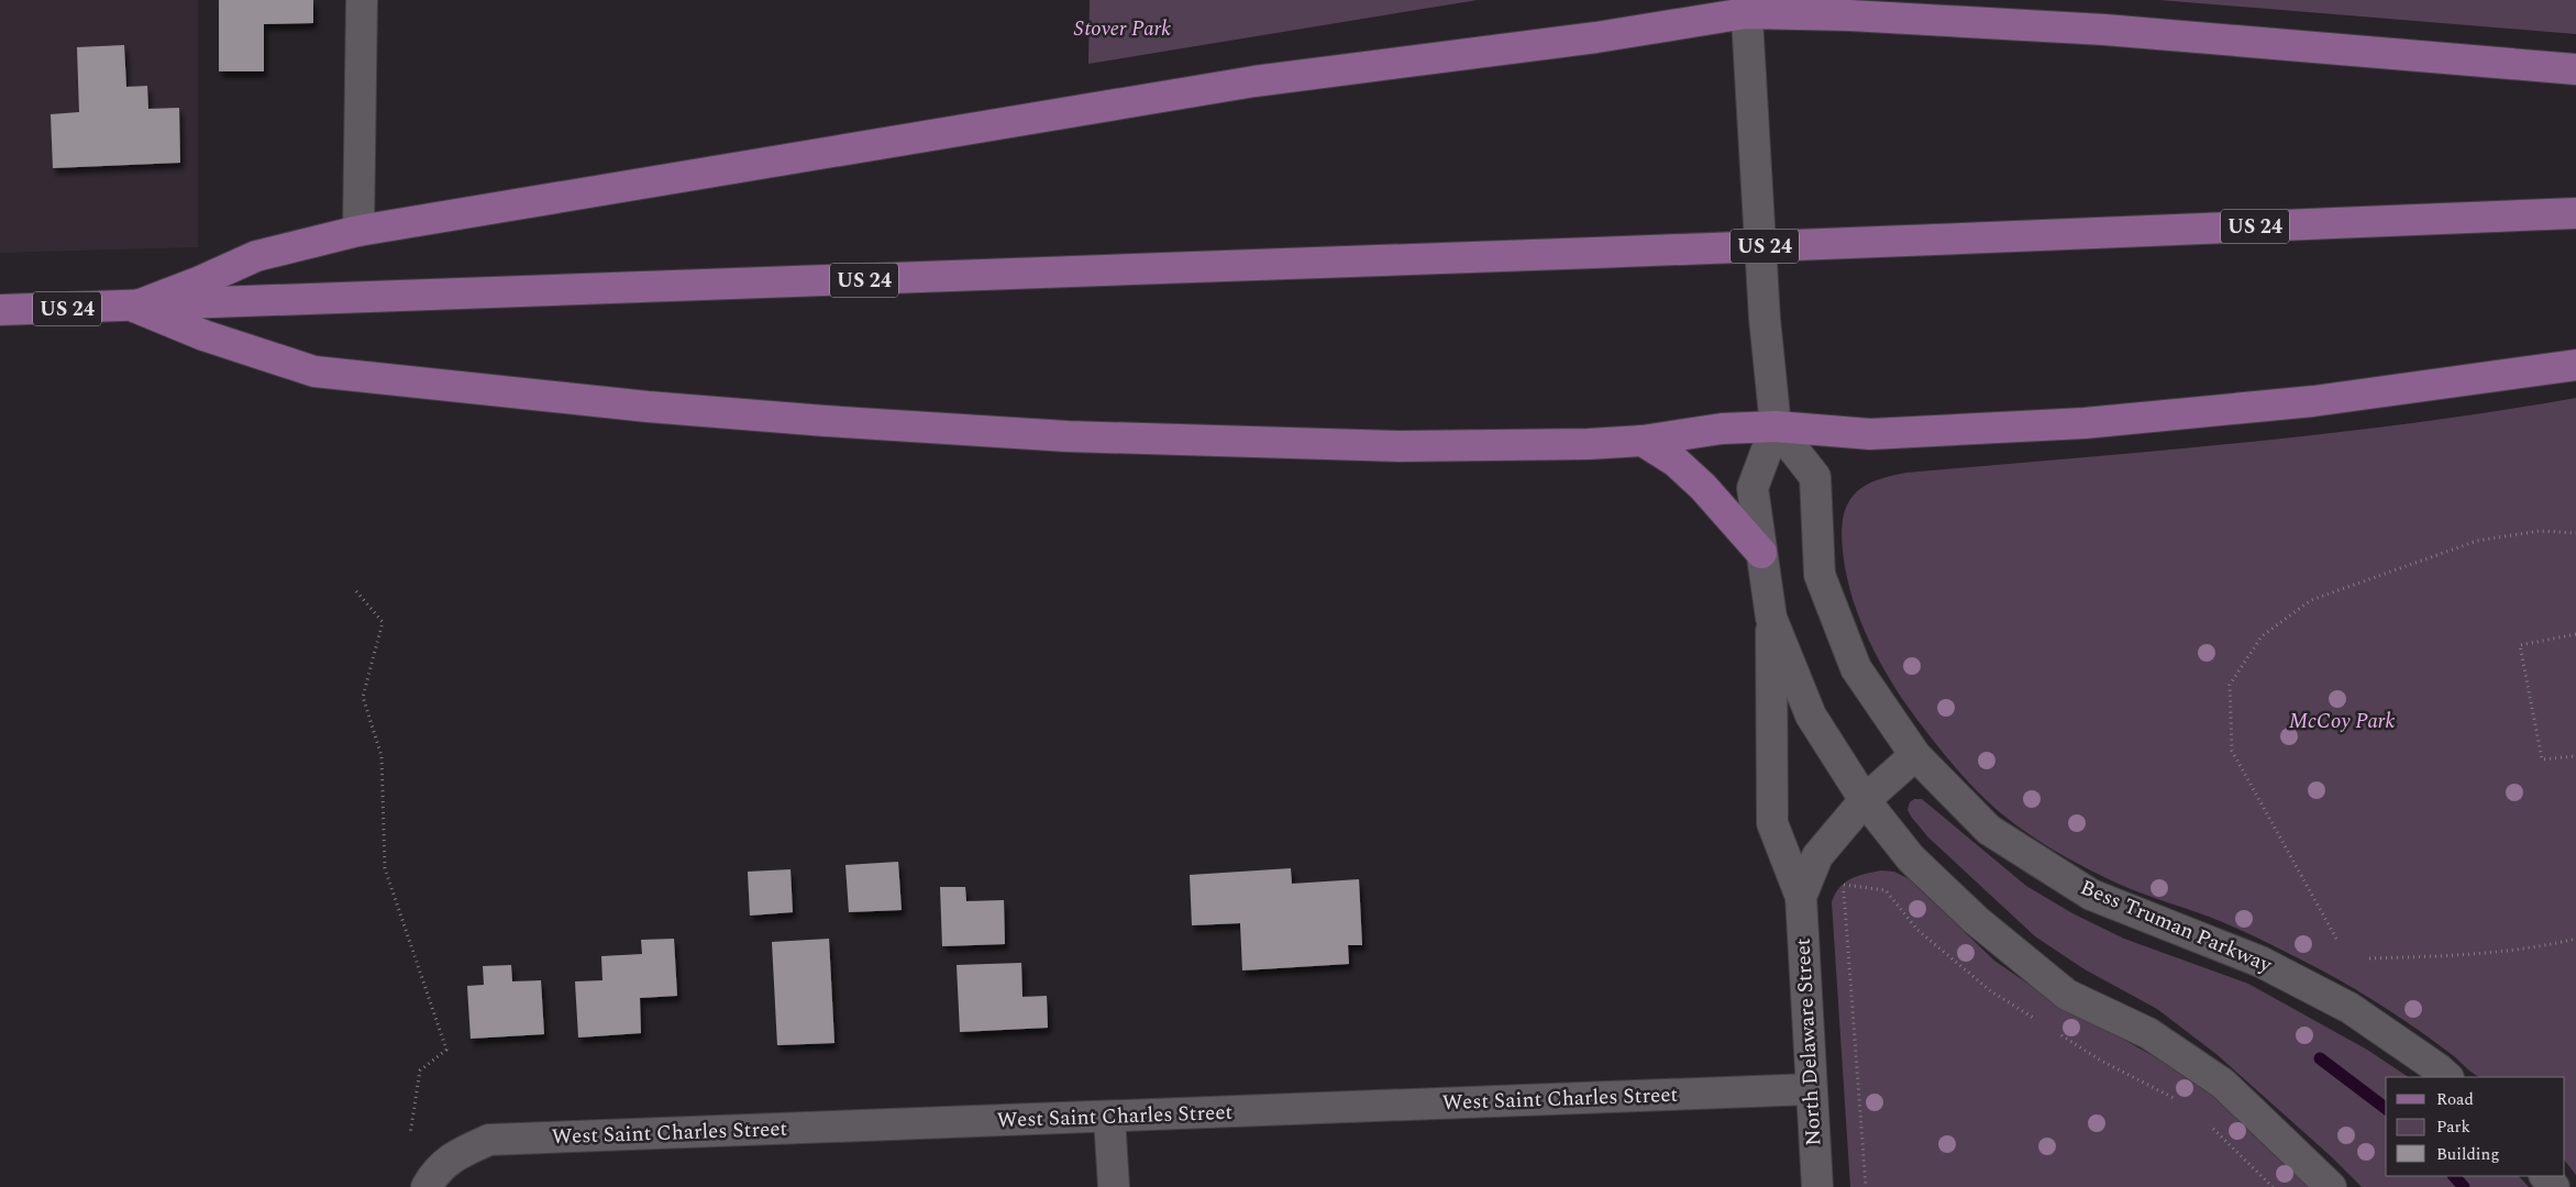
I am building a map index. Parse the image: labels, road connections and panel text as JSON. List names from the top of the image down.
{
  "streets": {
    "main road": ["US 24"],
    "street": ["Bess Truman Parkway", "North Delaware Street", "West Saint Charles Street"]
  },
  "crossings": [
    ["Bess Truman Parkway", "North Delaware Street"],
    ["North Delaware Street", "West Saint Charles Street"]
  ],
  "parks": ["Stover Park", "McCoy Park"],
  "legend": ["Road", "Park", "Building"]
}
